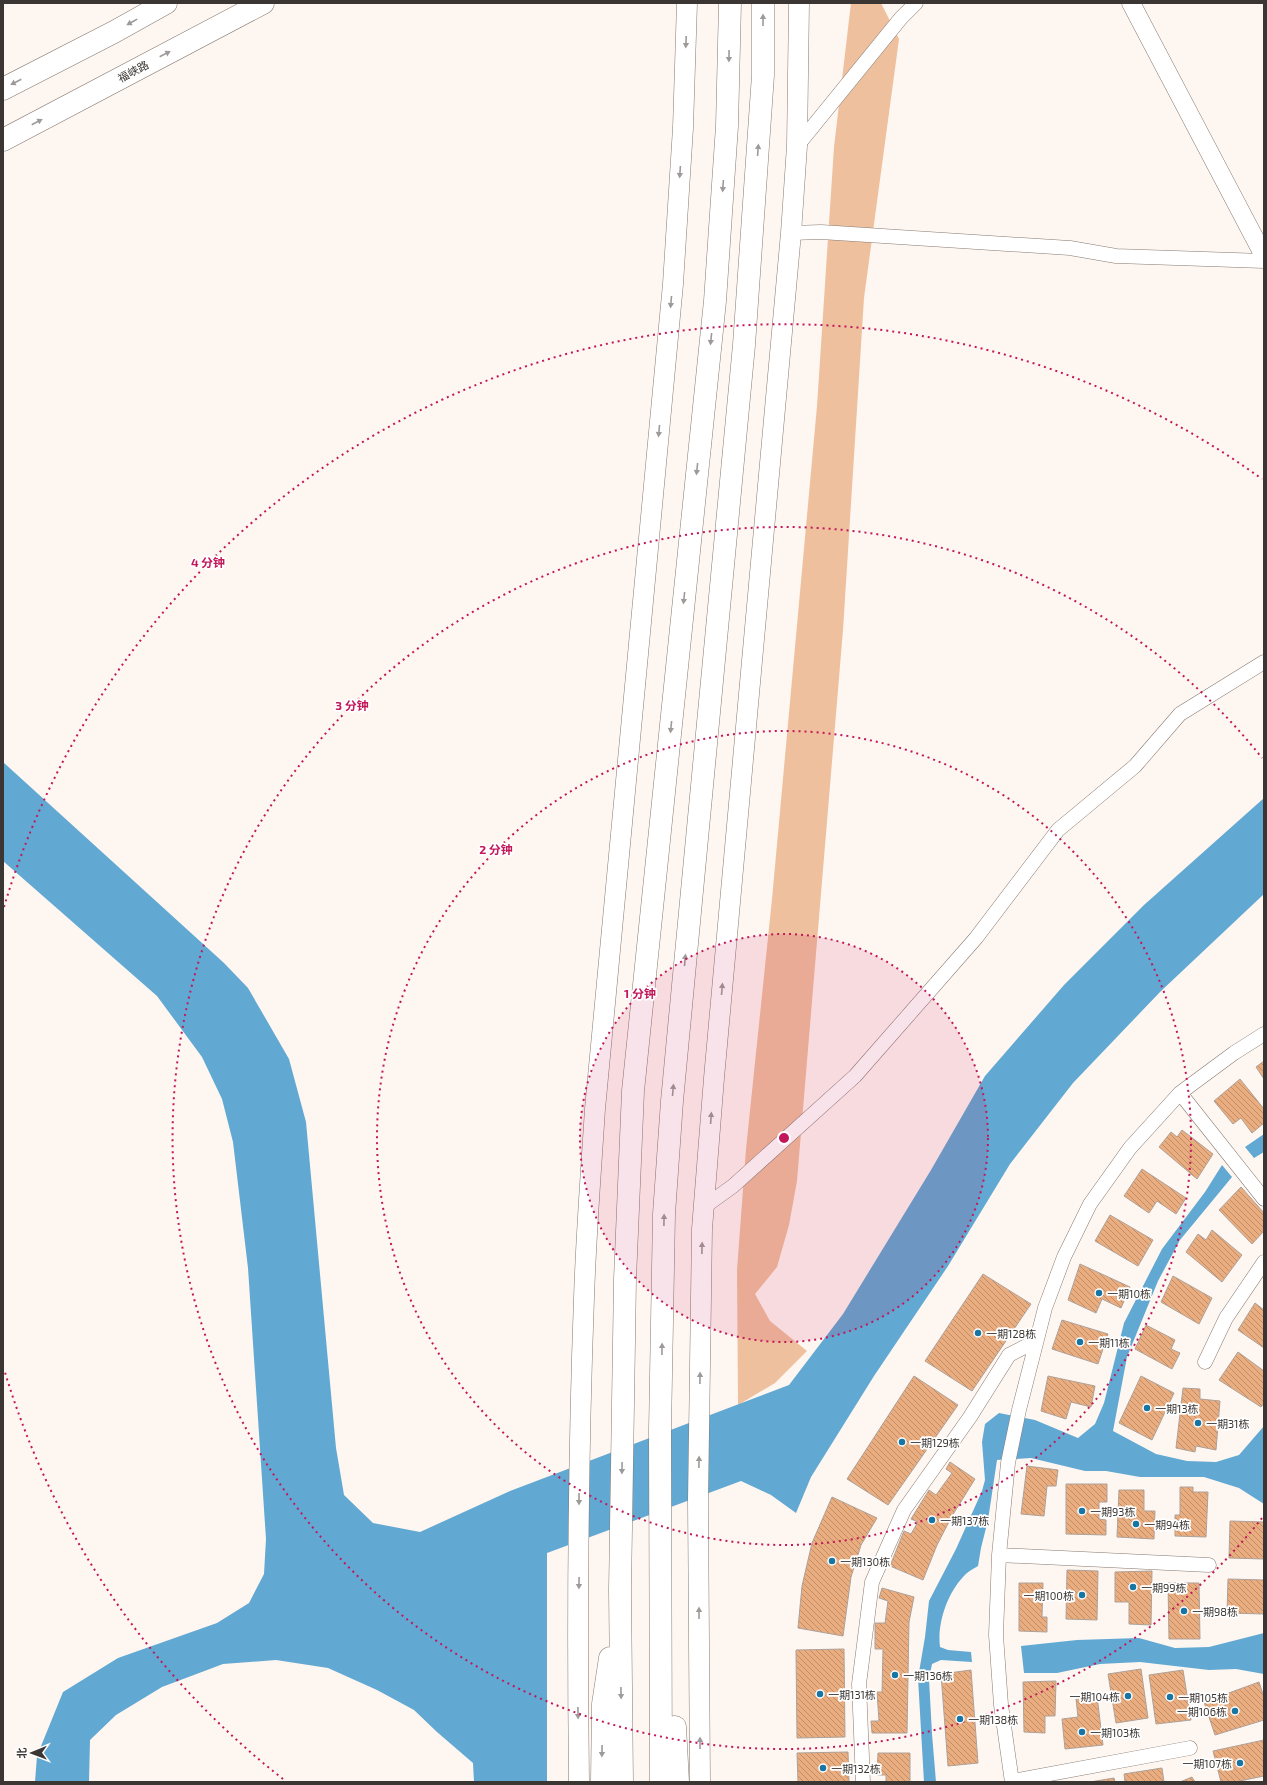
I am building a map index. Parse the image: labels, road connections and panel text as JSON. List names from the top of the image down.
{
  "streets": {
    "highway": ["福峡路"]
  },
  "places": [
    "一期10栋",
    "一期128栋",
    "一期11栋",
    "一期13栋",
    "一期31栋",
    "一期129栋",
    "一期93栋",
    "一期137栋",
    "一期94栋",
    "一期130栋",
    "一期99栋",
    "一期100栋",
    "一期98栋",
    "一期136栋",
    "一期131栋",
    "一期104栋",
    "一期105栋",
    "一期106栋",
    "一期138栋",
    "一期103栋",
    "一期107栋",
    "一期132栋"
  ],
  "north": "left",
  "rings": [
    "4 分钟",
    "3 分钟",
    "2 分钟",
    "1 分钟"
  ]
}
